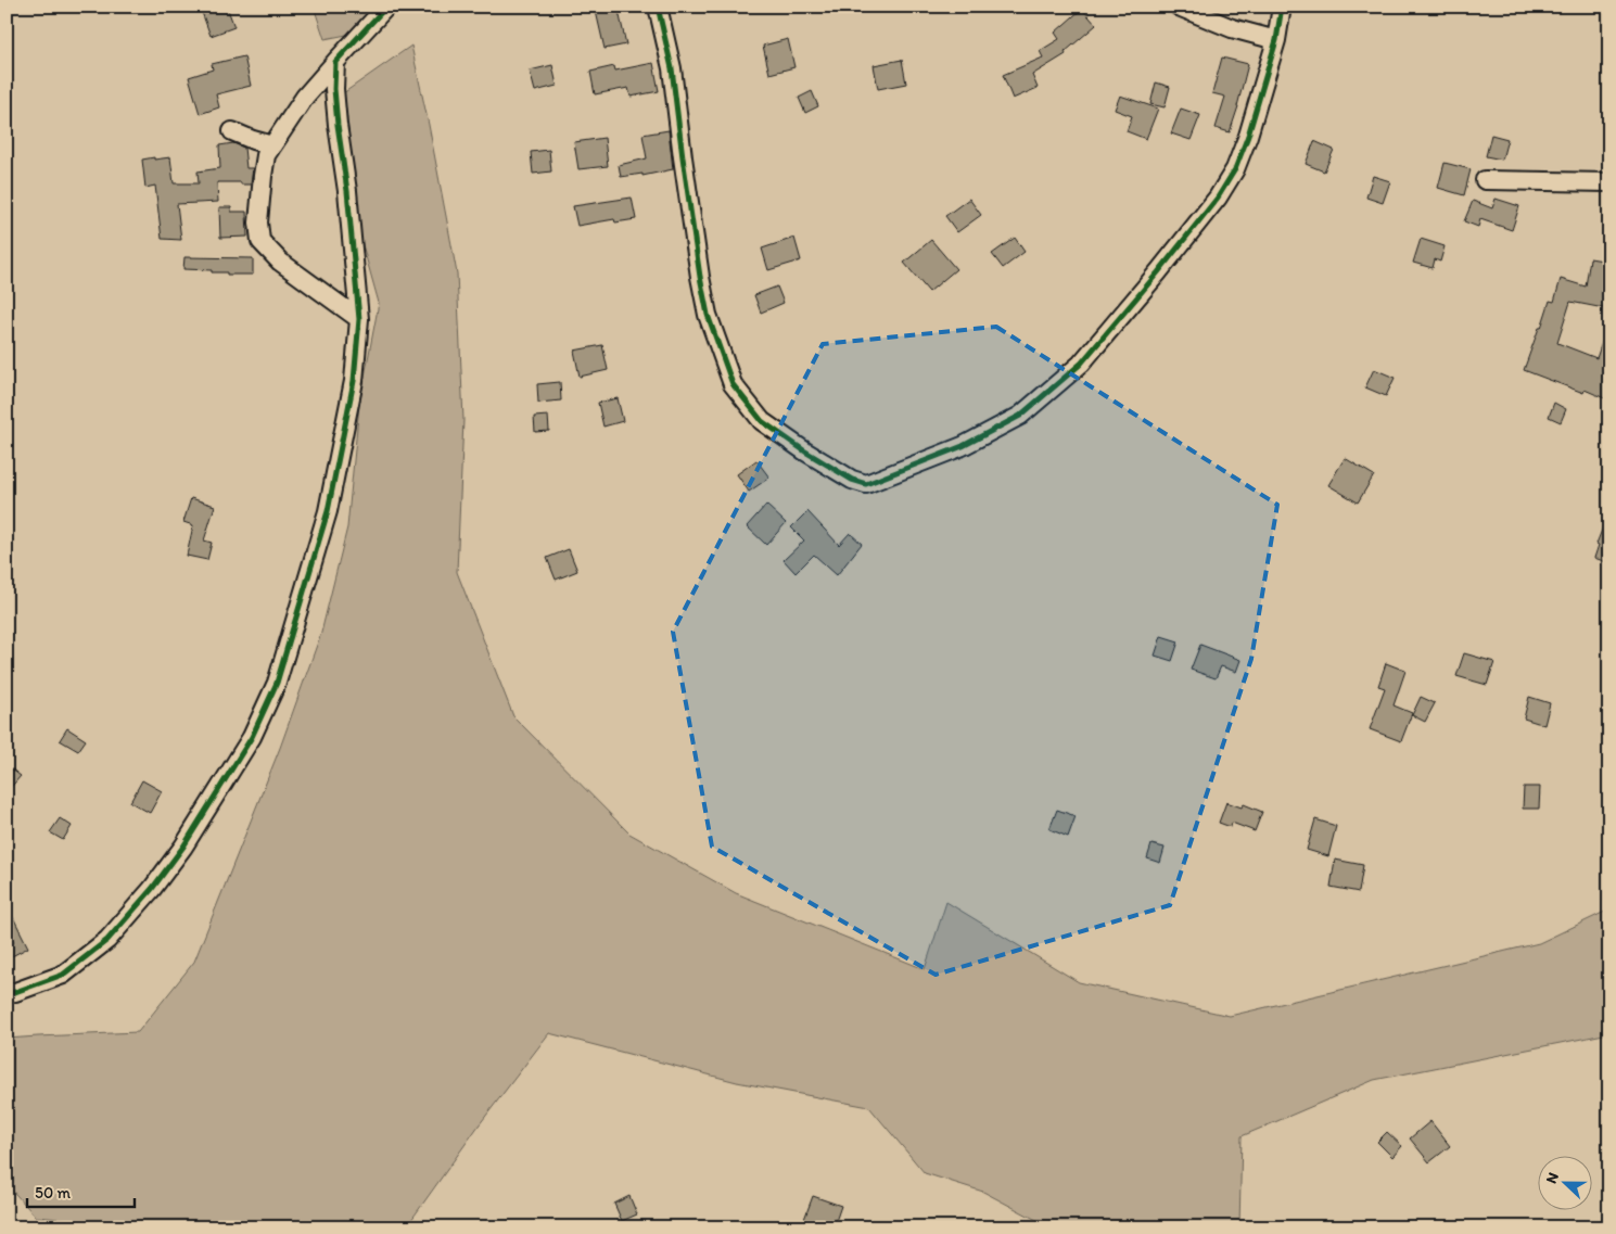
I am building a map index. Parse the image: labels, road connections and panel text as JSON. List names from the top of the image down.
{
  "scale_bar": "50 m",
  "north": "left"
}
